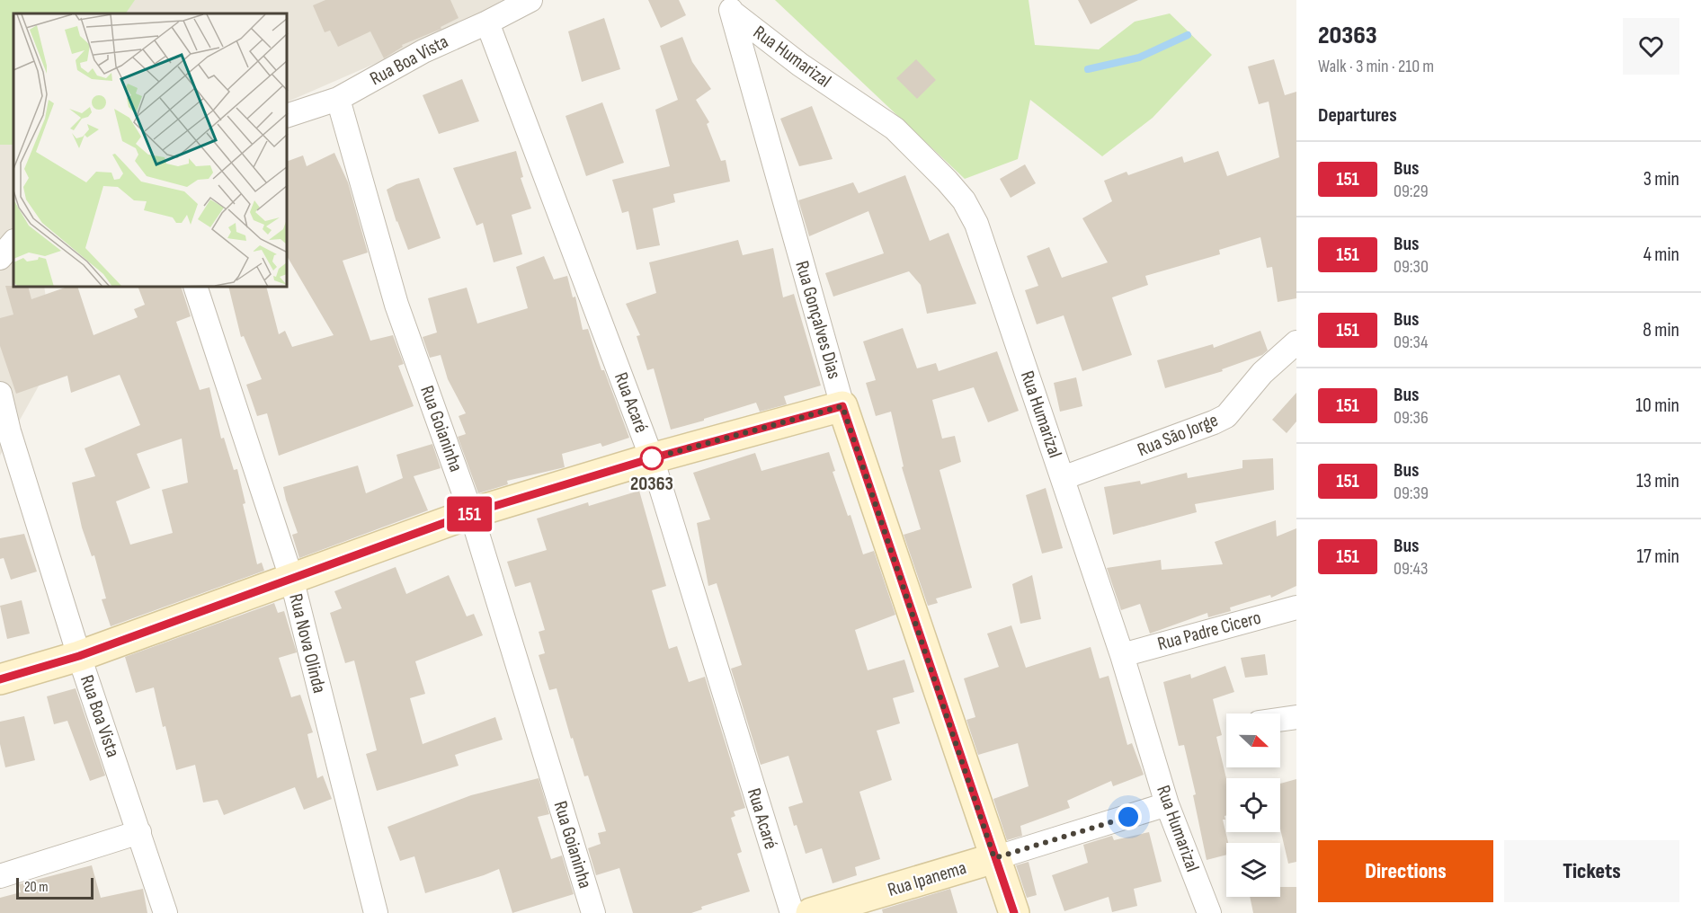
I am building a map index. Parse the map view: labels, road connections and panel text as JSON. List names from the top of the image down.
{
  "streets": {
    "street": [
      "Rua Humarizal",
      "Rua Boa Vista",
      "Rua Gonçalves Dias",
      "Rua Acaré",
      "Rua Goianinha",
      "Rua São Jorge",
      "Rua Padre Cicero",
      "Rua Nova Olinda",
      "Rua Ipanema"
    ]
  },
  "crossings": [
    ["Rua Humarizal", "Rua Gonçalves Dias"],
    ["Rua Humarizal", "Rua São Jorge"],
    ["Rua Humarizal", "Rua Padre Cicero"],
    ["Rua Humarizal", "Rua Ipanema"],
    ["Rua Boa Vista", "Rua Acaré"],
    ["Rua Boa Vista", "Rua Goianinha"],
    ["Rua Gonçalves Dias", "Rua Ipanema"]
  ],
  "places": ["20363"],
  "lines": ["bus line 151"],
  "scale_bar": "20 m",
  "north": "right",
  "page": {
    "on_map": "151",
    "heading": [
      ["20363", "Walk · 3 min · 210 m"],
      "Departures"
    ],
    "list": [
      {
        "mark": "151",
        "name": "Bus",
        "note": "09:29",
        "value": "3 min"
      },
      {
        "mark": "151",
        "name": "Bus",
        "note": "09:30",
        "value": "4 min"
      },
      {
        "mark": "151",
        "name": "Bus",
        "note": "09:34",
        "value": "8 min"
      },
      {
        "mark": "151",
        "name": "Bus",
        "note": "09:36",
        "value": "10 min"
      },
      {
        "mark": "151",
        "name": "Bus",
        "note": "09:39",
        "value": "13 min"
      },
      {
        "mark": "151",
        "name": "Bus",
        "note": "09:43",
        "value": "17 min"
      }
    ],
    "buttons": ["Directions", "Tickets"],
    "scale": "20 m"
  }
}
